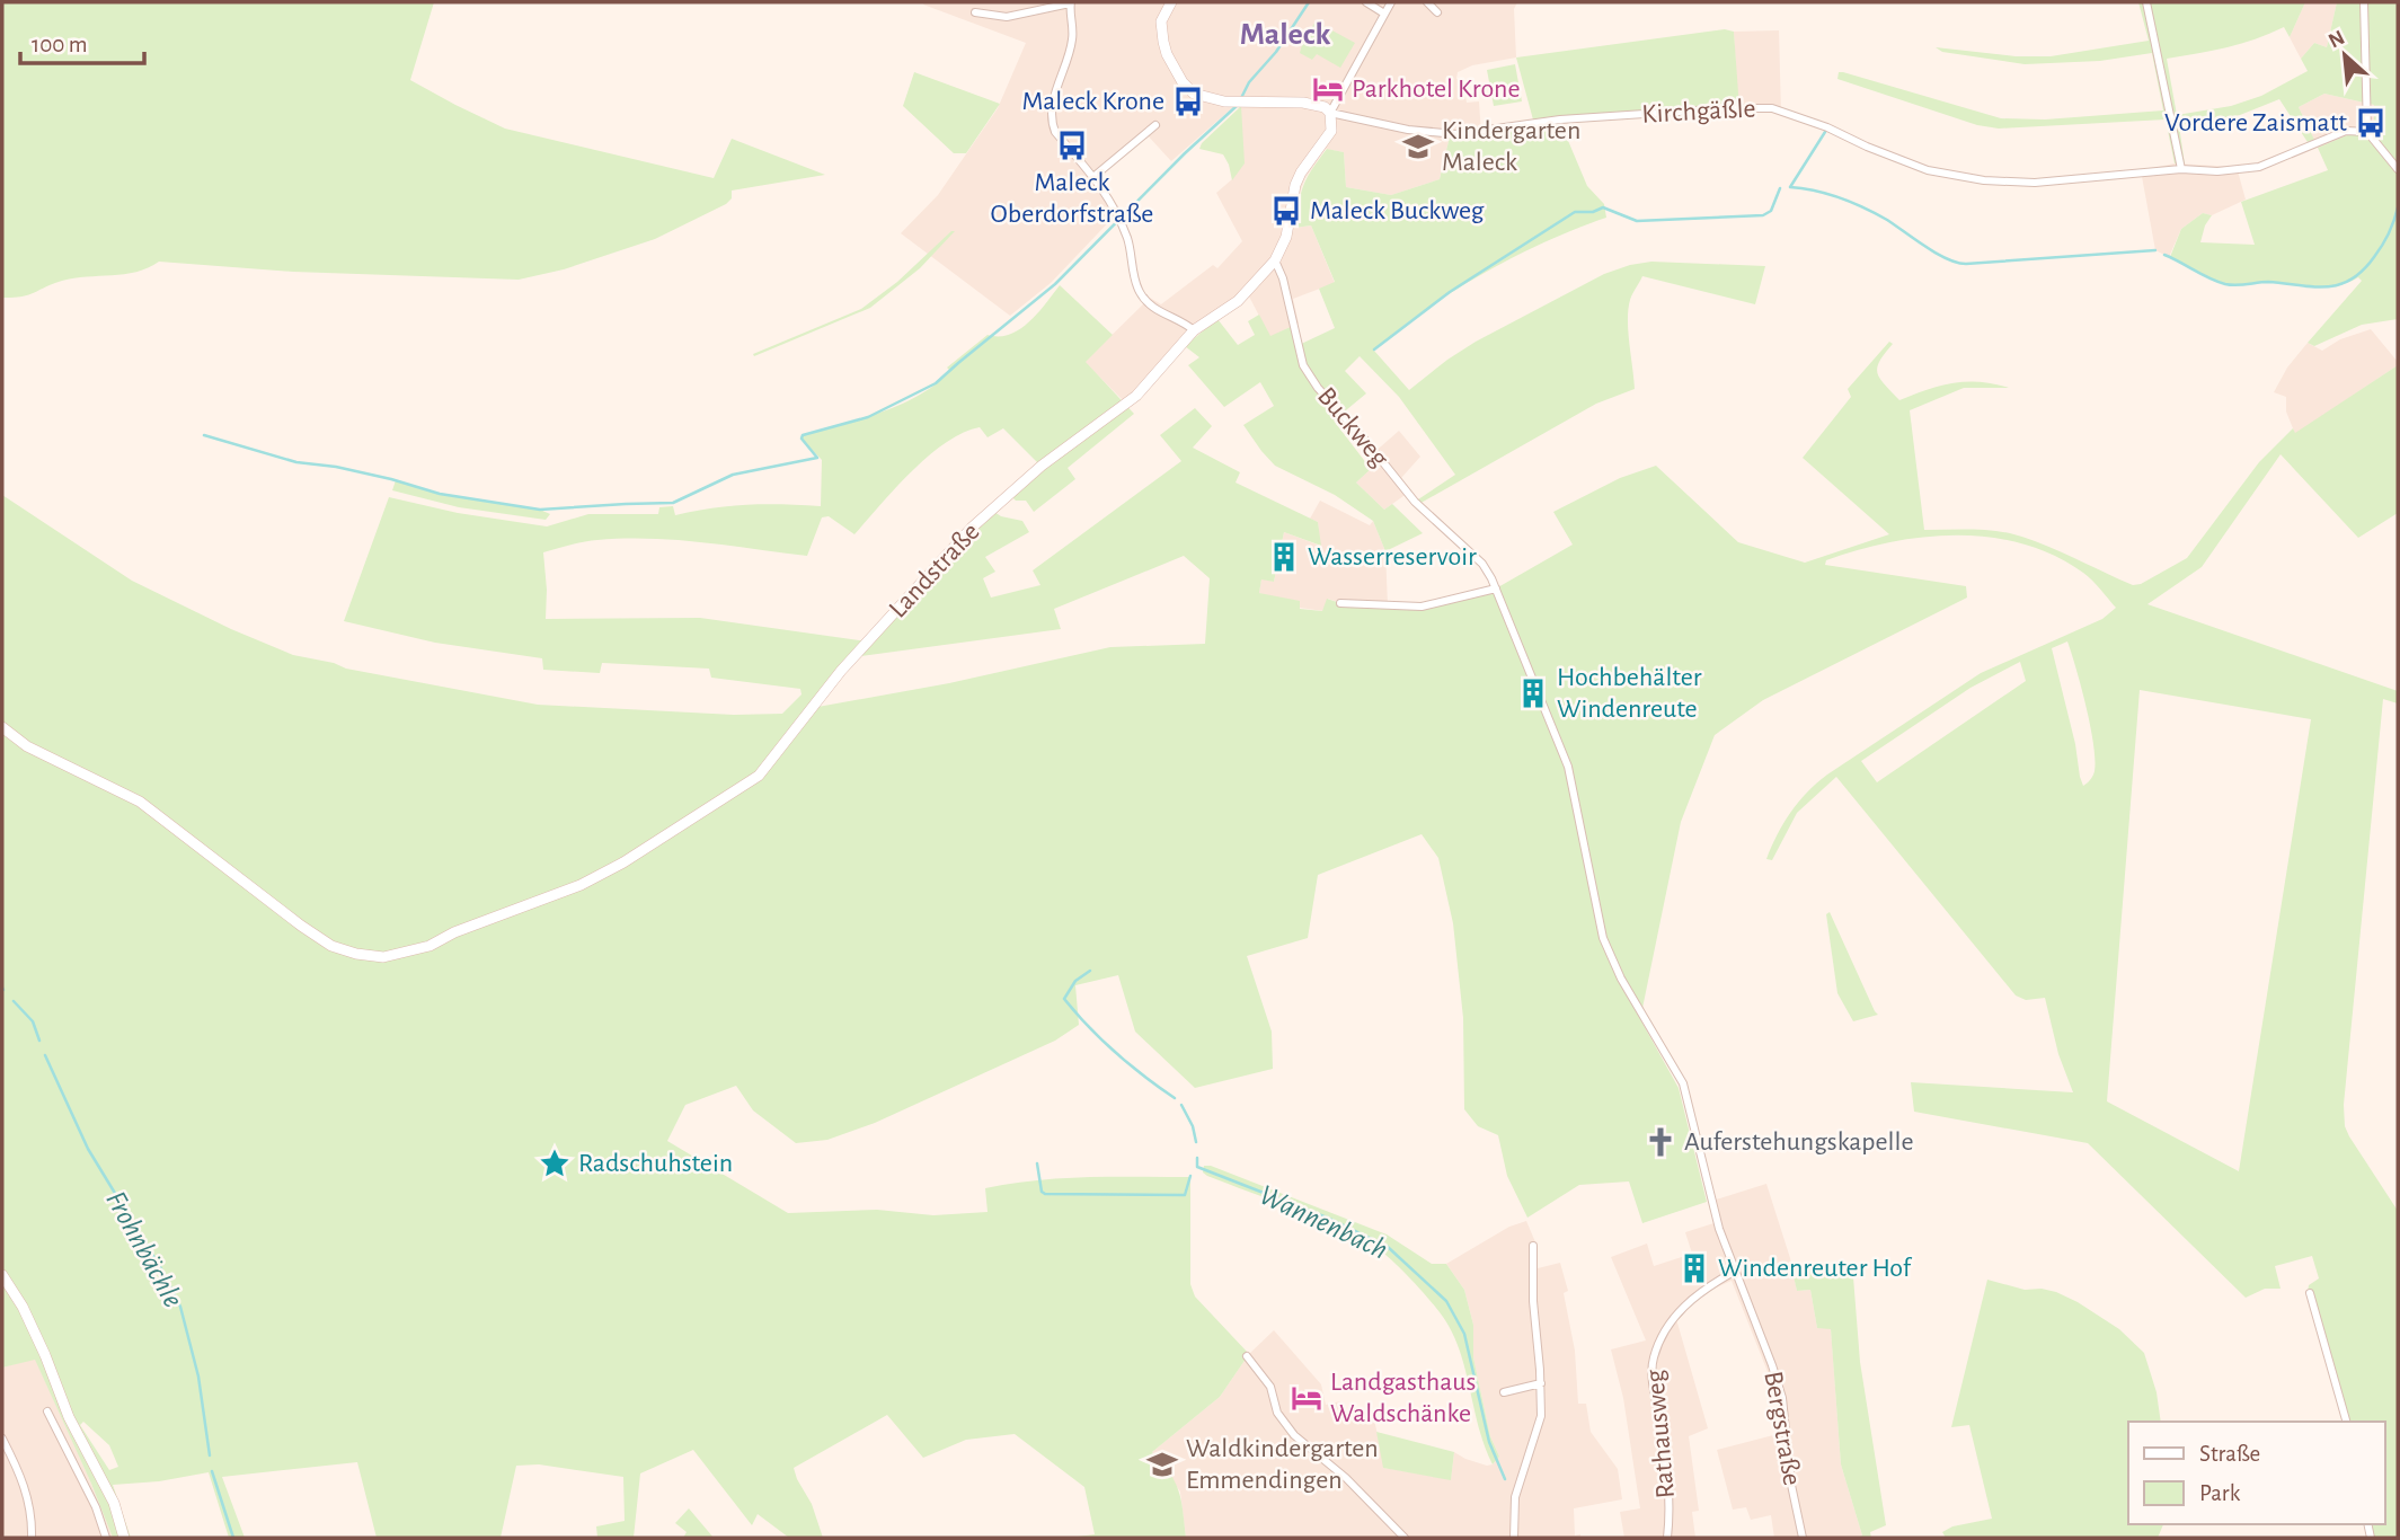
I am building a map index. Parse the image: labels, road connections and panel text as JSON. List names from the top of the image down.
{
  "streets": {
    "street": [
      "Kirchgäßle",
      "Buckweg",
      "Landstraße",
      "Bergstraße",
      "Rathausweg"
    ]
  },
  "crossings": [
    ["Kirchgäßle", "Landstraße"],
    ["Buckweg", "Landstraße"],
    ["Buckweg", "Bergstraße"],
    ["Bergstraße", "Rathausweg"]
  ],
  "districts": ["Maleck"],
  "water": ["Wannenbach", "Frohnbächle"],
  "places": {
    "hotel": ["Parkhotel Krone", "Landgasthaus Waldschänke"],
    "bus stop": [
      "Maleck Krone",
      "Vordere Zaismatt",
      "Maleck Oberdorfstraße",
      "Maleck Buckweg"
    ],
    "school or university": ["Kindergarten Maleck", "Waldkindergarten Emmendingen"],
    "building": ["Wasserreservoir", "Hochbehälter Windenreute", "Windenreuter Hof"],
    "church": ["Auferstehungskapelle"],
    "place": ["Radschuhstein"]
  },
  "legend": ["Straße", "Park"],
  "scale_bar": "100 m",
  "north": "top left"
}
